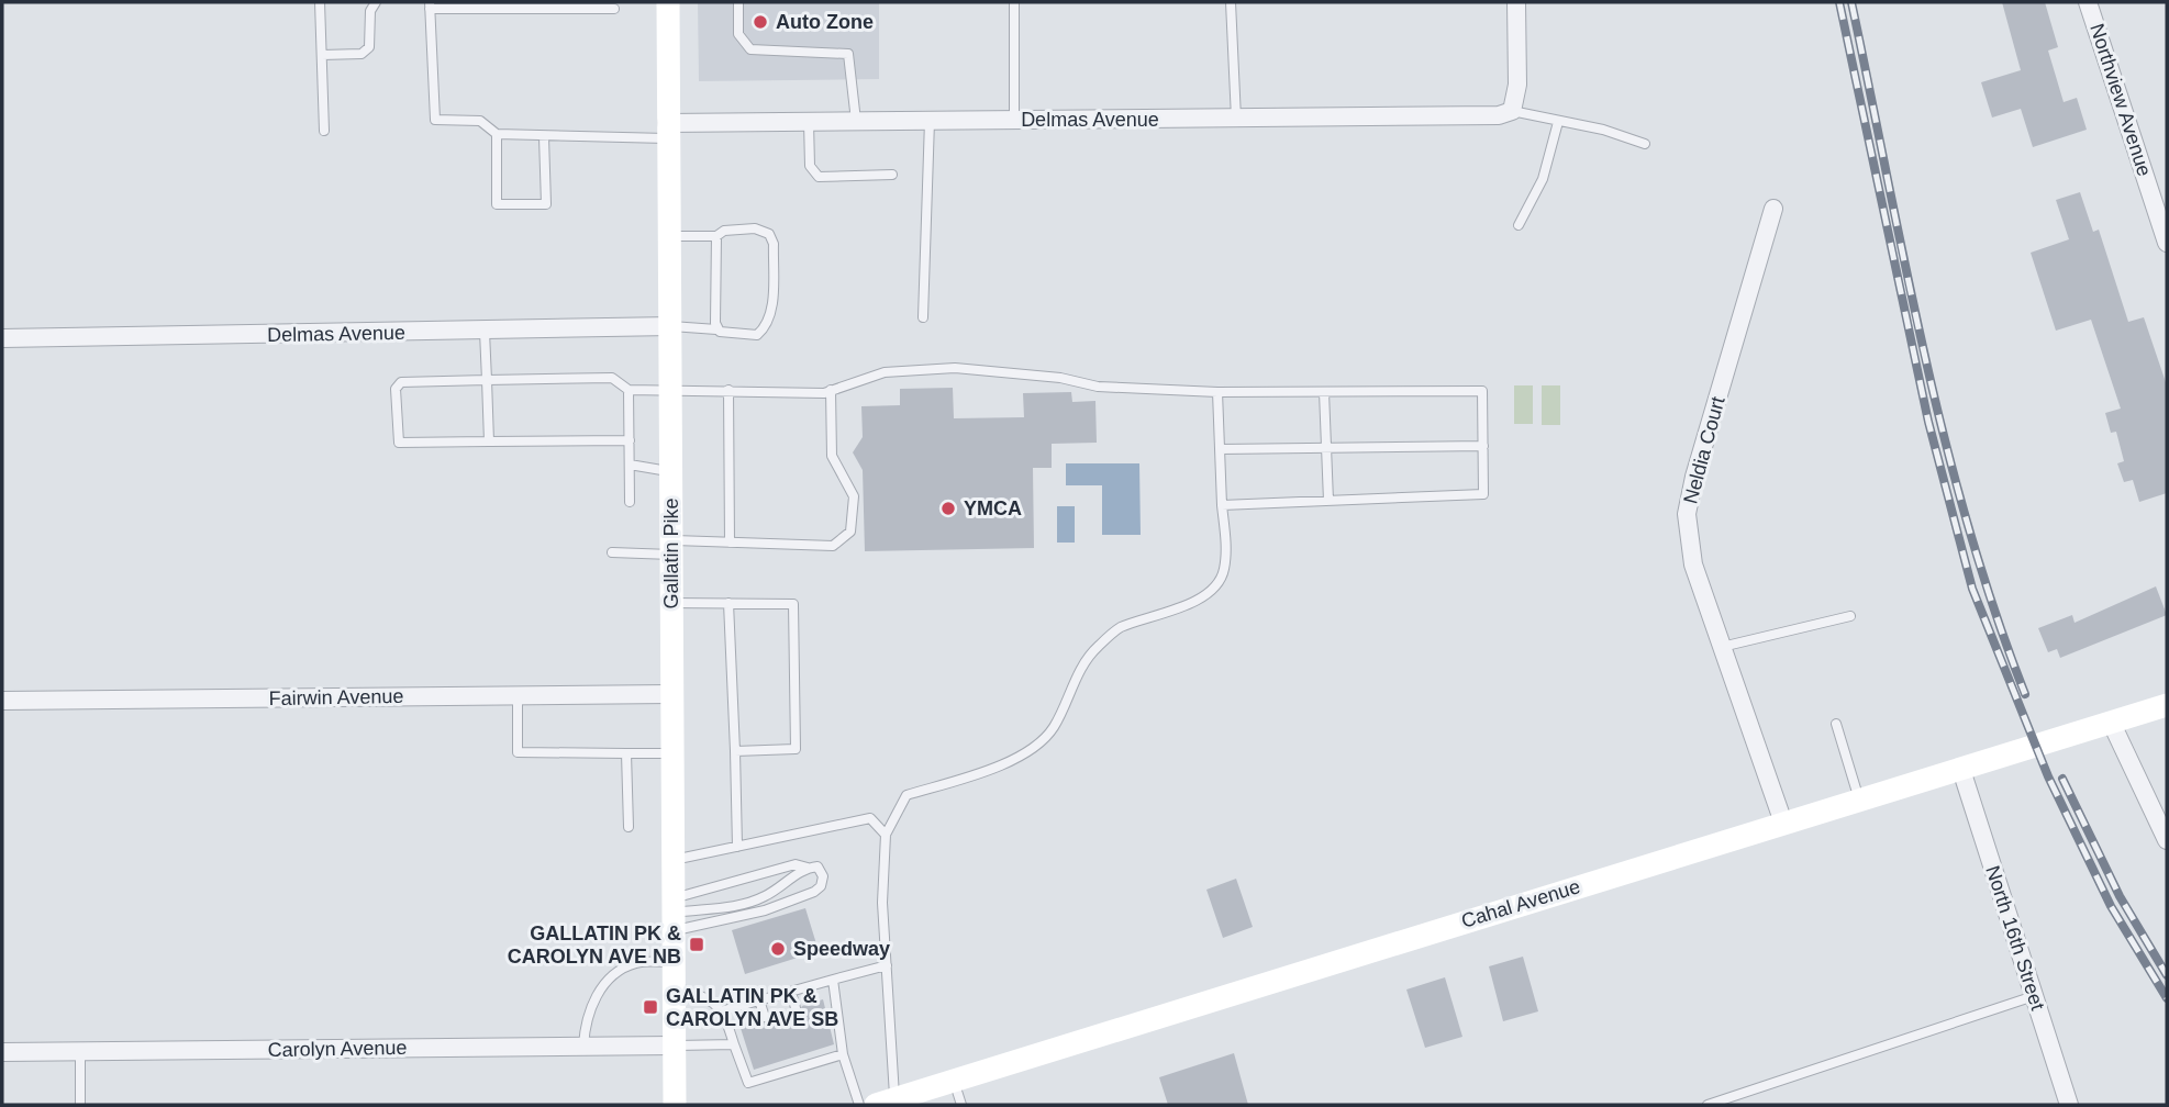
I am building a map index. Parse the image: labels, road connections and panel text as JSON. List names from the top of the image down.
{
  "streets": {
    "street": [
      "Northview Avenue",
      "Delmas Avenue",
      "Neldia Court",
      "Gallatin Pike",
      "Fairwin Avenue",
      "Cahal Avenue",
      "North 16th Street",
      "Carolyn Avenue"
    ]
  },
  "crossings": [
    ["Delmas Avenue", "Gallatin Pike"],
    ["Neldia Court", "Cahal Avenue"],
    ["Gallatin Pike", "Fairwin Avenue"],
    ["Gallatin Pike", "Carolyn Avenue"],
    ["Cahal Avenue", "North 16th Street"]
  ],
  "places": {
    "other": ["Auto Zone", "YMCA", "Speedway"],
    "transit": ["GALLATIN PK & CAROLYN AVE NB", "GALLATIN PK & CAROLYN AVE SB"]
  }
}
